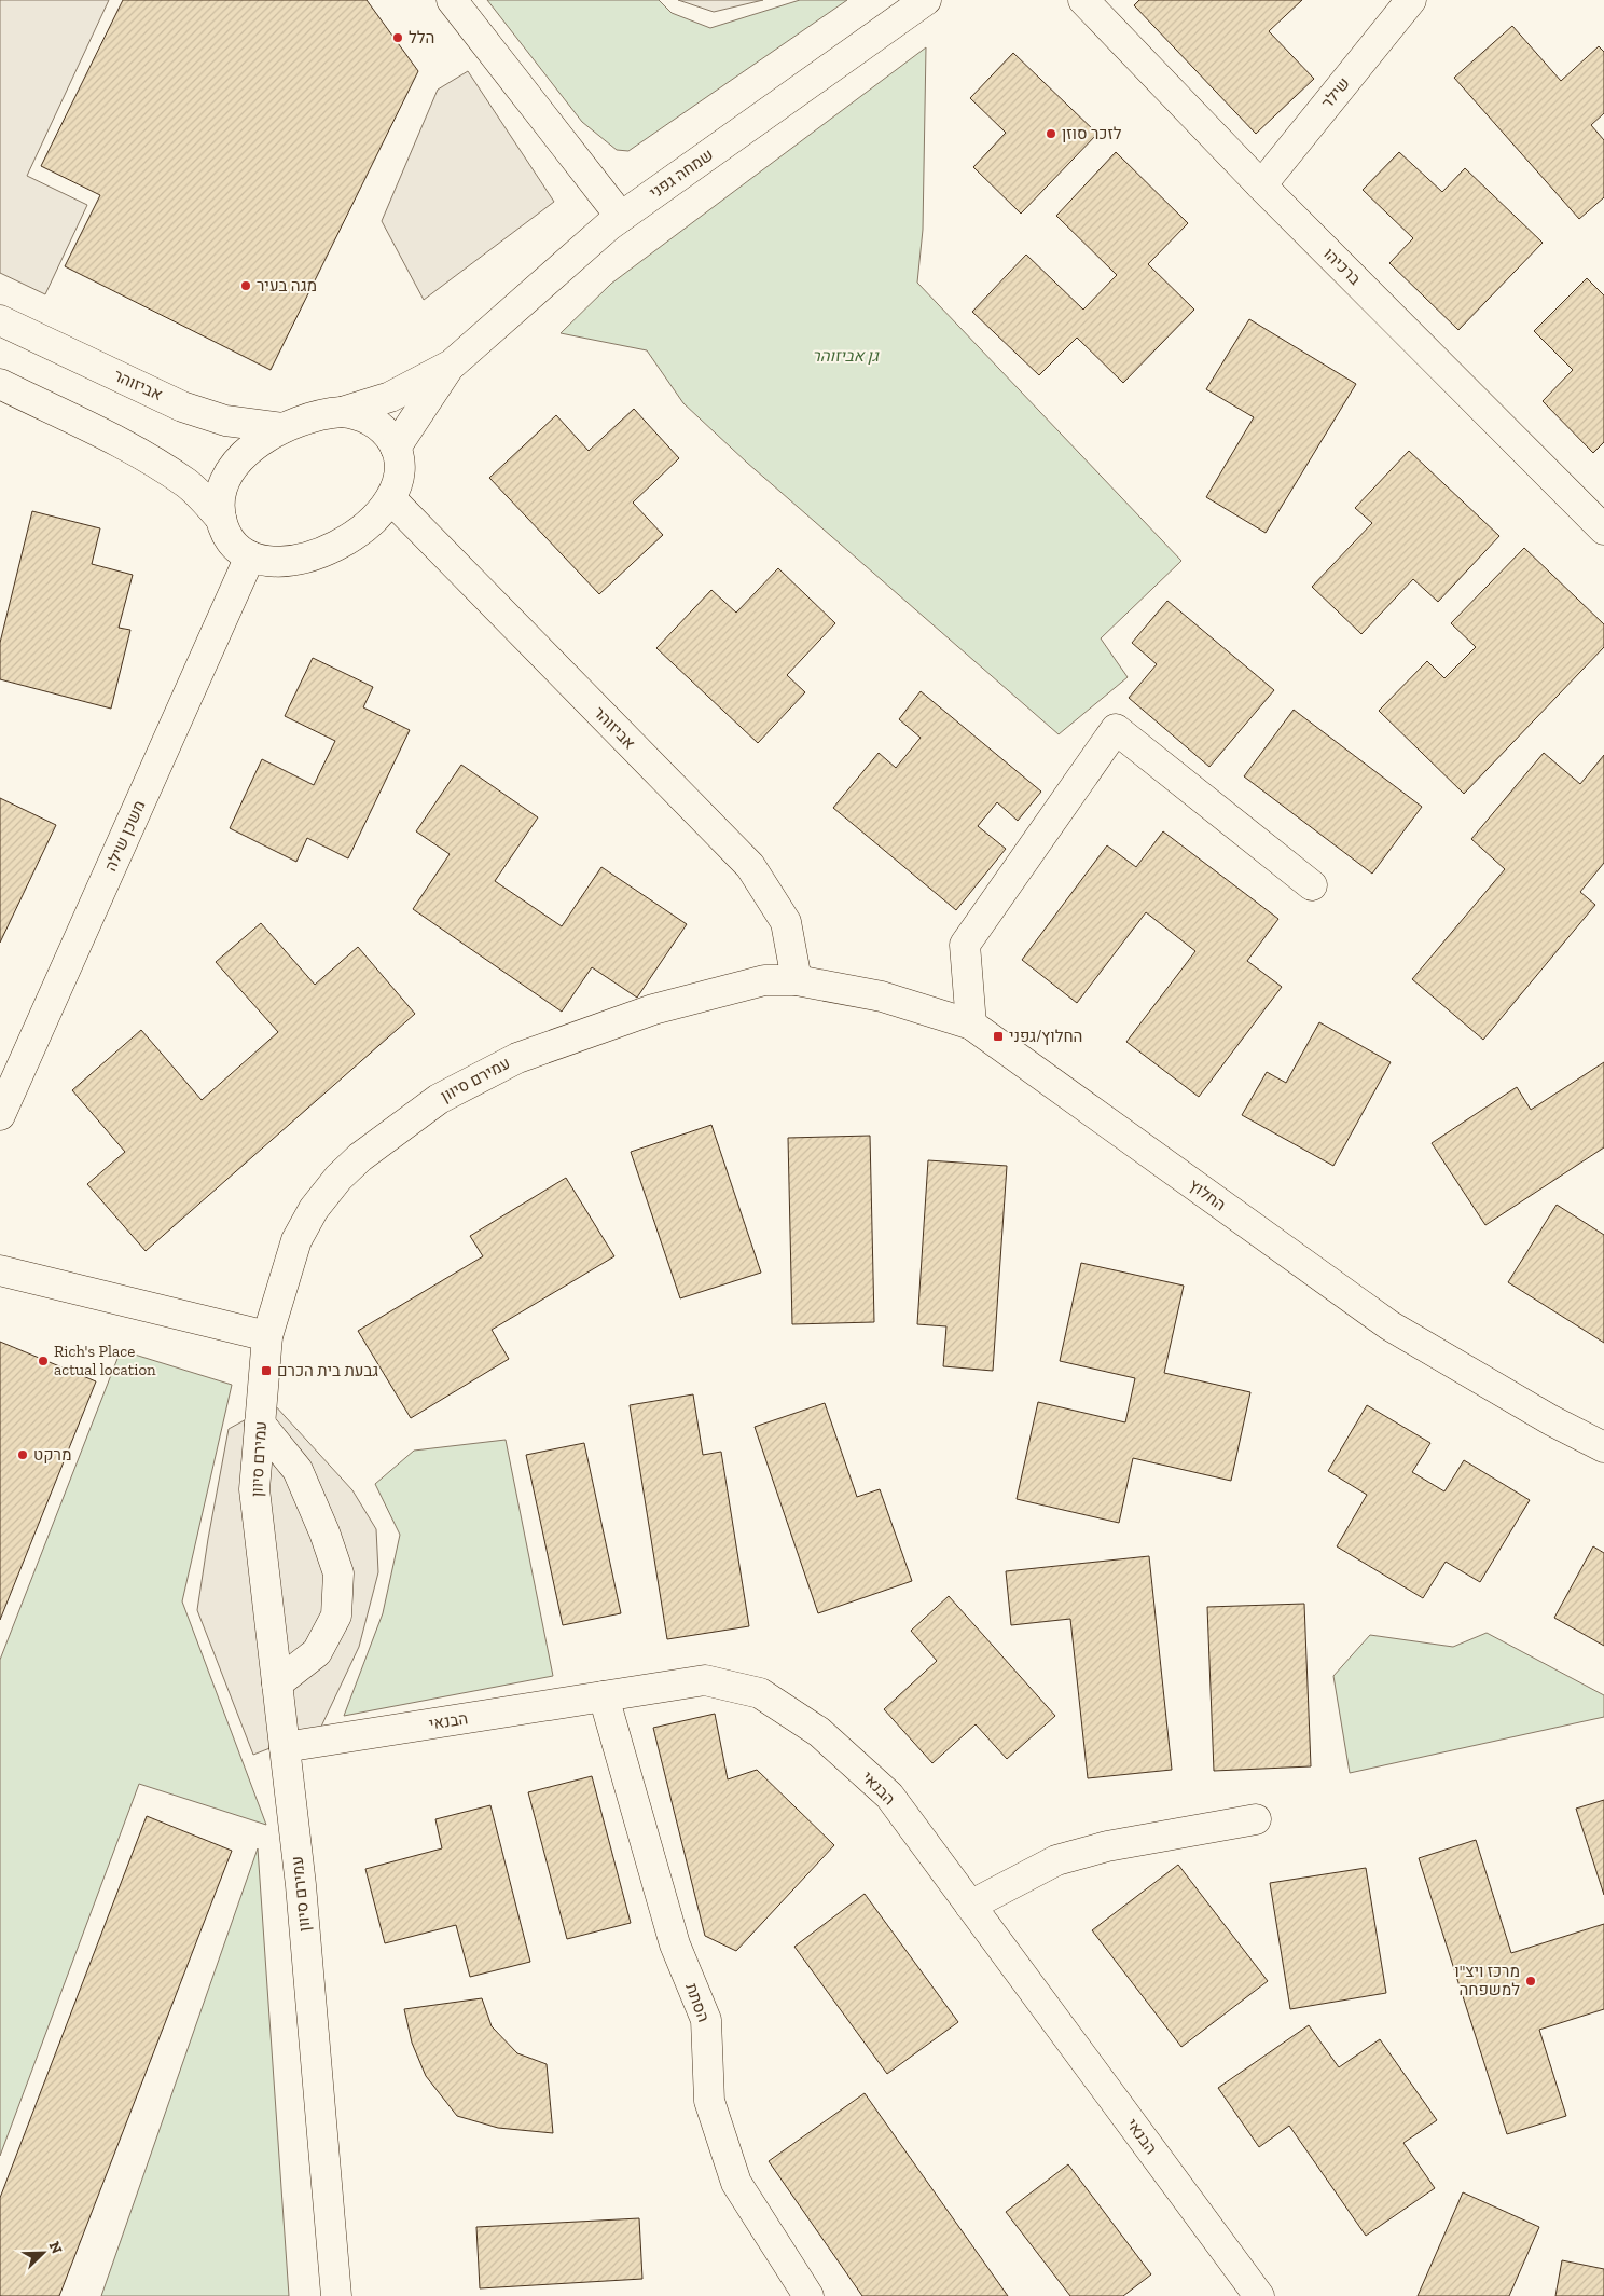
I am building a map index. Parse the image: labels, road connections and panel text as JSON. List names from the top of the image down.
{
  "streets": {
    "street": [
      "שילר",
      "שמחה גפני",
      "ברכיהו",
      "אביזוהר",
      "משכן שילה",
      "עמירם סיוון",
      "החלוץ",
      "הבנאי",
      "הסתת"
    ]
  },
  "crossings": [
    ["שילר", "ברכיהו"],
    ["שמחה גפני", "אביזוהר"],
    ["שמחה גפני", "משכן שילה"],
    ["אביזוהר", "משכן שילה"],
    ["אביזוהר", "עמירם סיוון"],
    ["אביזוהר", "החלוץ"],
    ["עמירם סיוון", "החלוץ"],
    ["עמירם סיוון", "הבנאי"],
    ["הבנאי", "הסתת"]
  ],
  "parks": ["גן אביזוהר"],
  "places": {
    "other": [
      "הלל",
      "לזכר סוזן",
      "מגה בעיר",
      "Rich's Place actual location",
      "מרקט",
      "מרכז ויצ\"ו למשפחה"
    ],
    "transit": ["החלוץ/גפני", "גבעת בית הכרם"]
  },
  "north": "top right"
}
